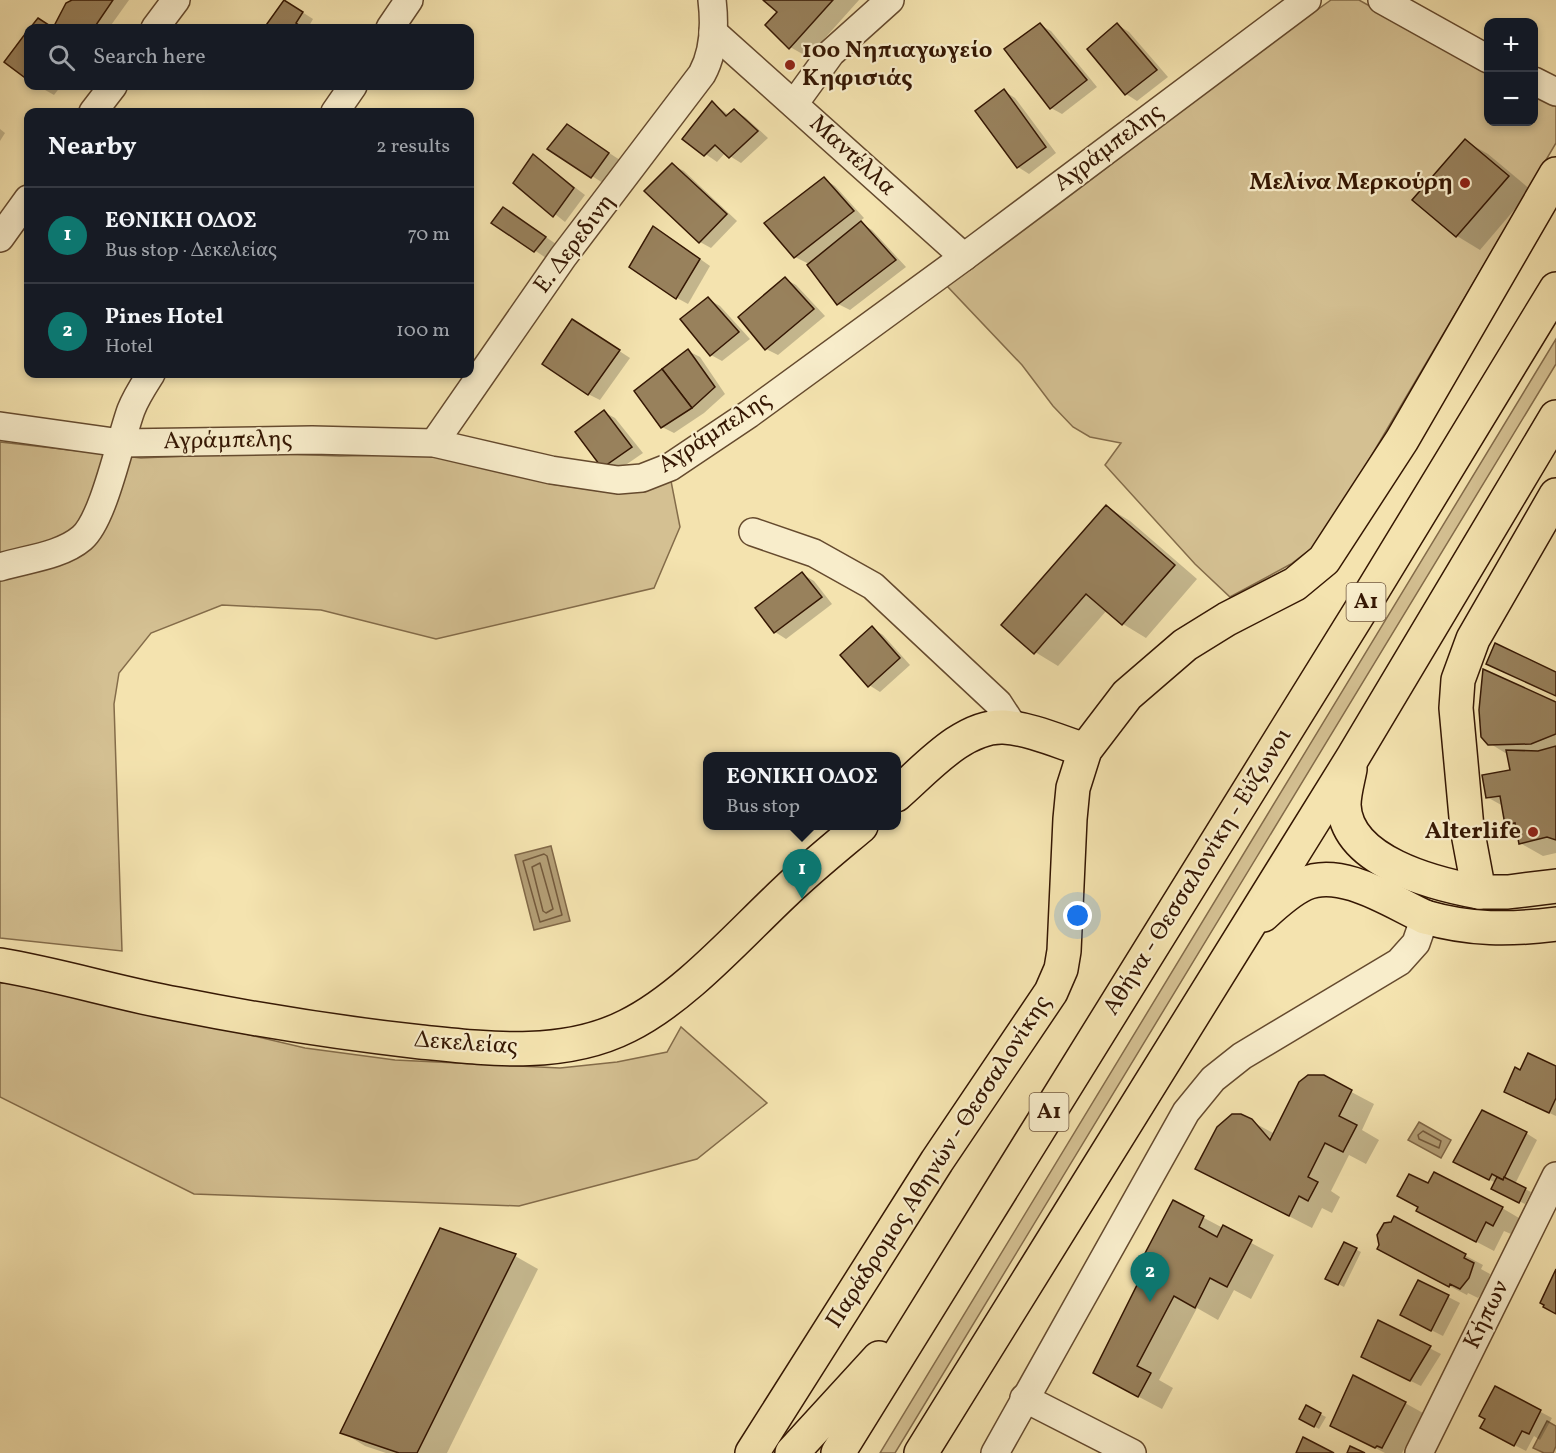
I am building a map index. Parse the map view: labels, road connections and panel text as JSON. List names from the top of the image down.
{
  "streets": {
    "main road": [
      "Α1",
      "Αθήνα - Θεσσαλονίκη - Εύζωνοι",
      "Δεκελείας",
      "Παράδρομος Αθηνών - Θεσσαλονίκης"
    ],
    "street": [
      "Αγράμπελης",
      "Μαντέλλα",
      "Ε. Δερεδινη",
      "Κήπων"
    ]
  },
  "crossings": [
    ["Αγράμπελης", "Μαντέλλα"],
    ["Αγράμπελης", "Ε. Δερεδινη"],
    ["Μαντέλλα", "Ε. Δερεδινη"]
  ],
  "places": ["10ο Νηπιαγωγείο Κηφισιάς", "Μελίνα Μερκούρη", "Alterlife"],
  "page": {
    "map_buttons": ["+", "−"],
    "search": "Search here",
    "heading": ["Nearby", "2 results"],
    "list": [
      {
        "mark": "1",
        "name": "ΕΘΝΙΚΗ ΟΔΟΣ",
        "note": "Bus stop · Δεκελείας",
        "value": "70 m"
      },
      {
        "mark": "2",
        "name": "Pines Hotel",
        "note": "Hotel",
        "value": "100 m"
      }
    ],
    "popup": ["ΕΘΝΙΚΗ ΟΔΟΣ", "Bus stop"],
    "pins": ["1", "2"]
  }
}
